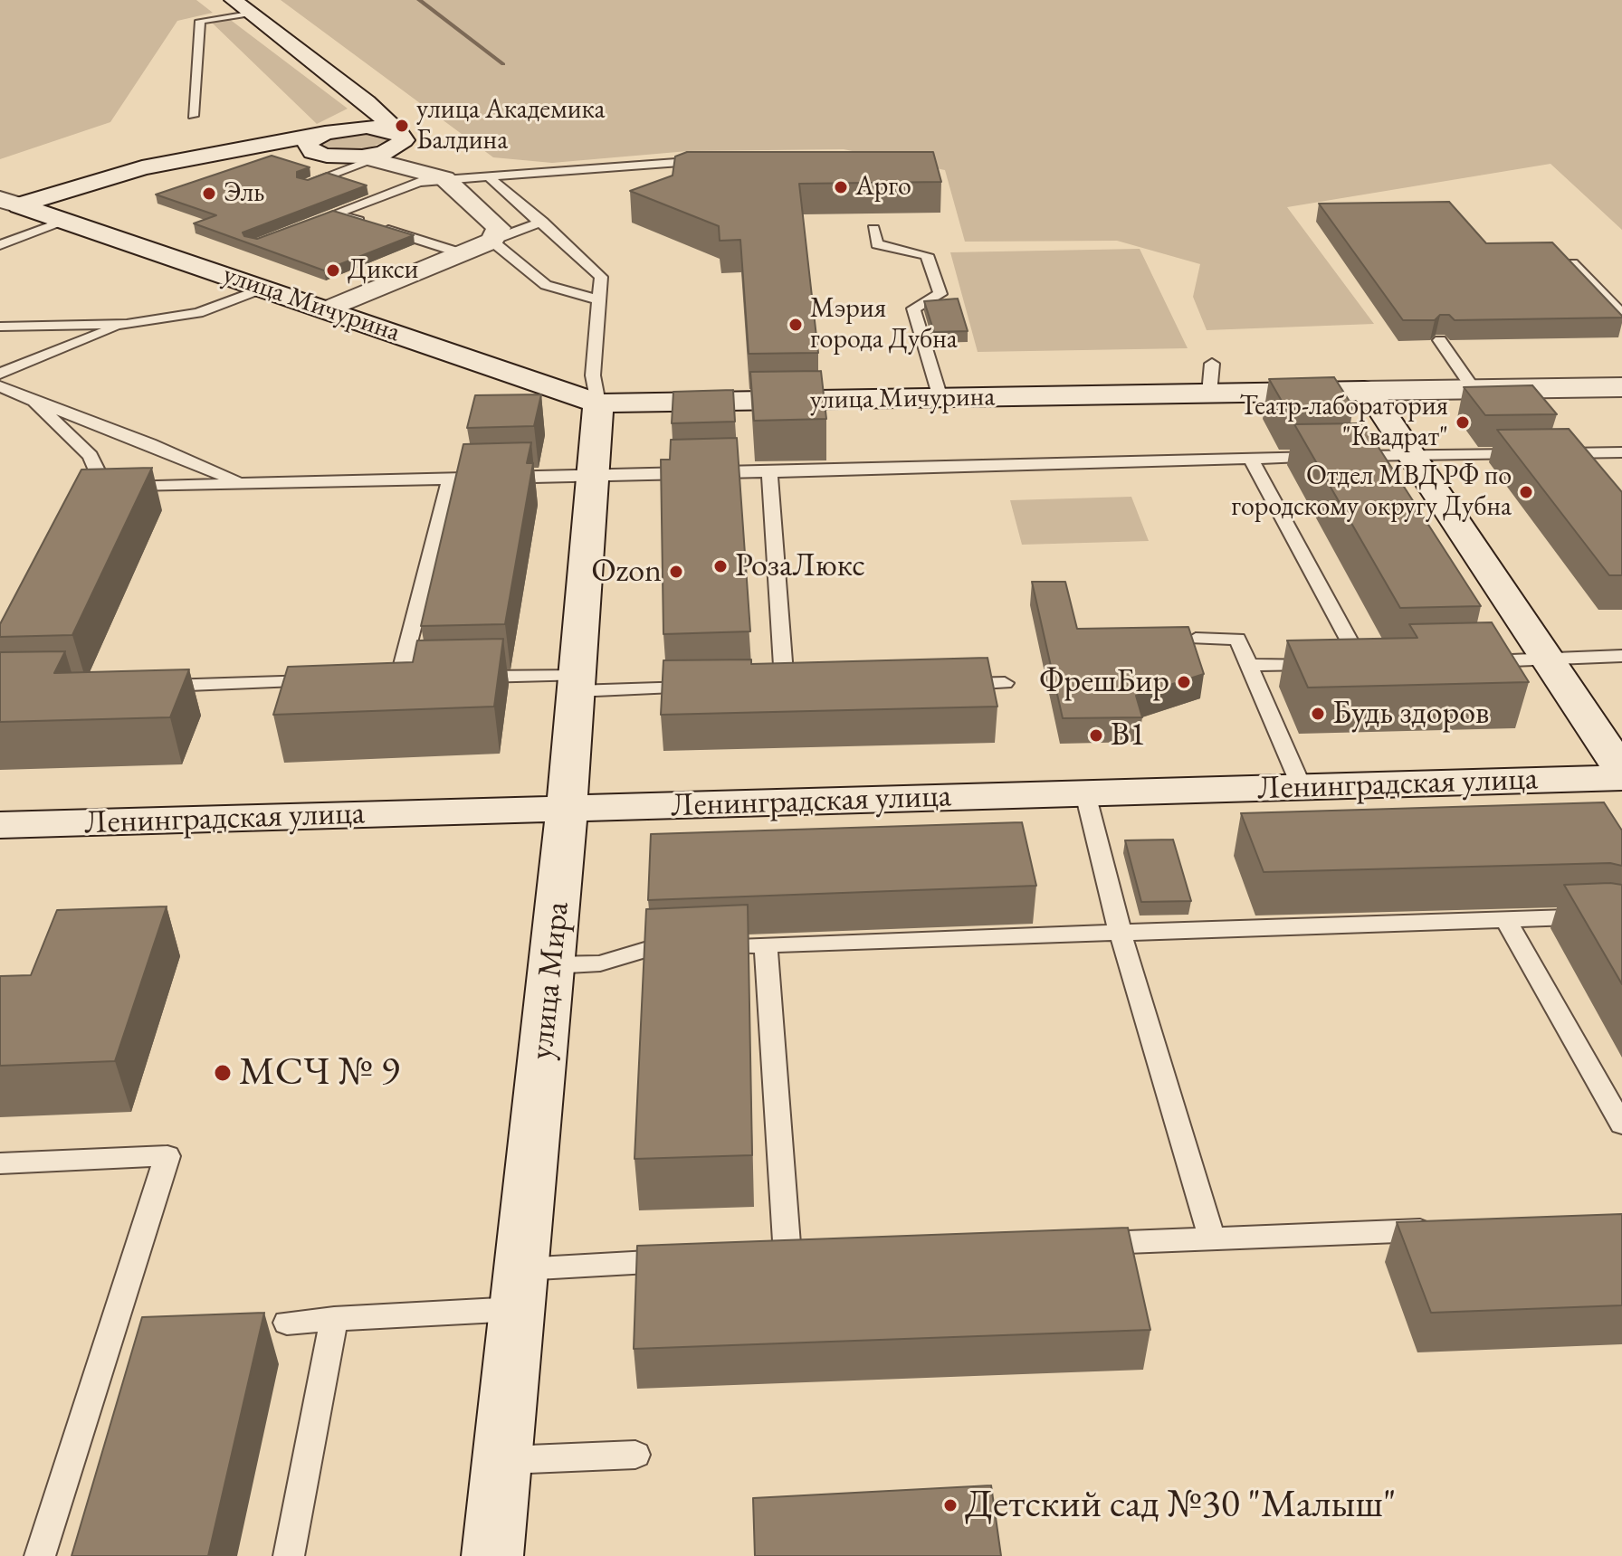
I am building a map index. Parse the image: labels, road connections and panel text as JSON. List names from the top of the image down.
{
  "streets": {
    "street": ["улица Мичурина", "Ленинградская улица", "улица Мира"]
  },
  "crossings": [
    ["улица Мичурина", "улица Мира"],
    ["Ленинградская улица", "улица Мира"]
  ],
  "places": [
    "улица Академика Балдина",
    "Арго",
    "Эль",
    "Дикси",
    "Мэрия города Дубна",
    "Театр-лаборатория \"Квадрат\"",
    "Отдел МВД РФ по городскому округу Дубна",
    "РозаЛюкс",
    "Ozon",
    "ФрешБир",
    "Будь здоров",
    "В1",
    "МСЧ № 9",
    "Детский сад №30 \"Малыш\""
  ]
}
